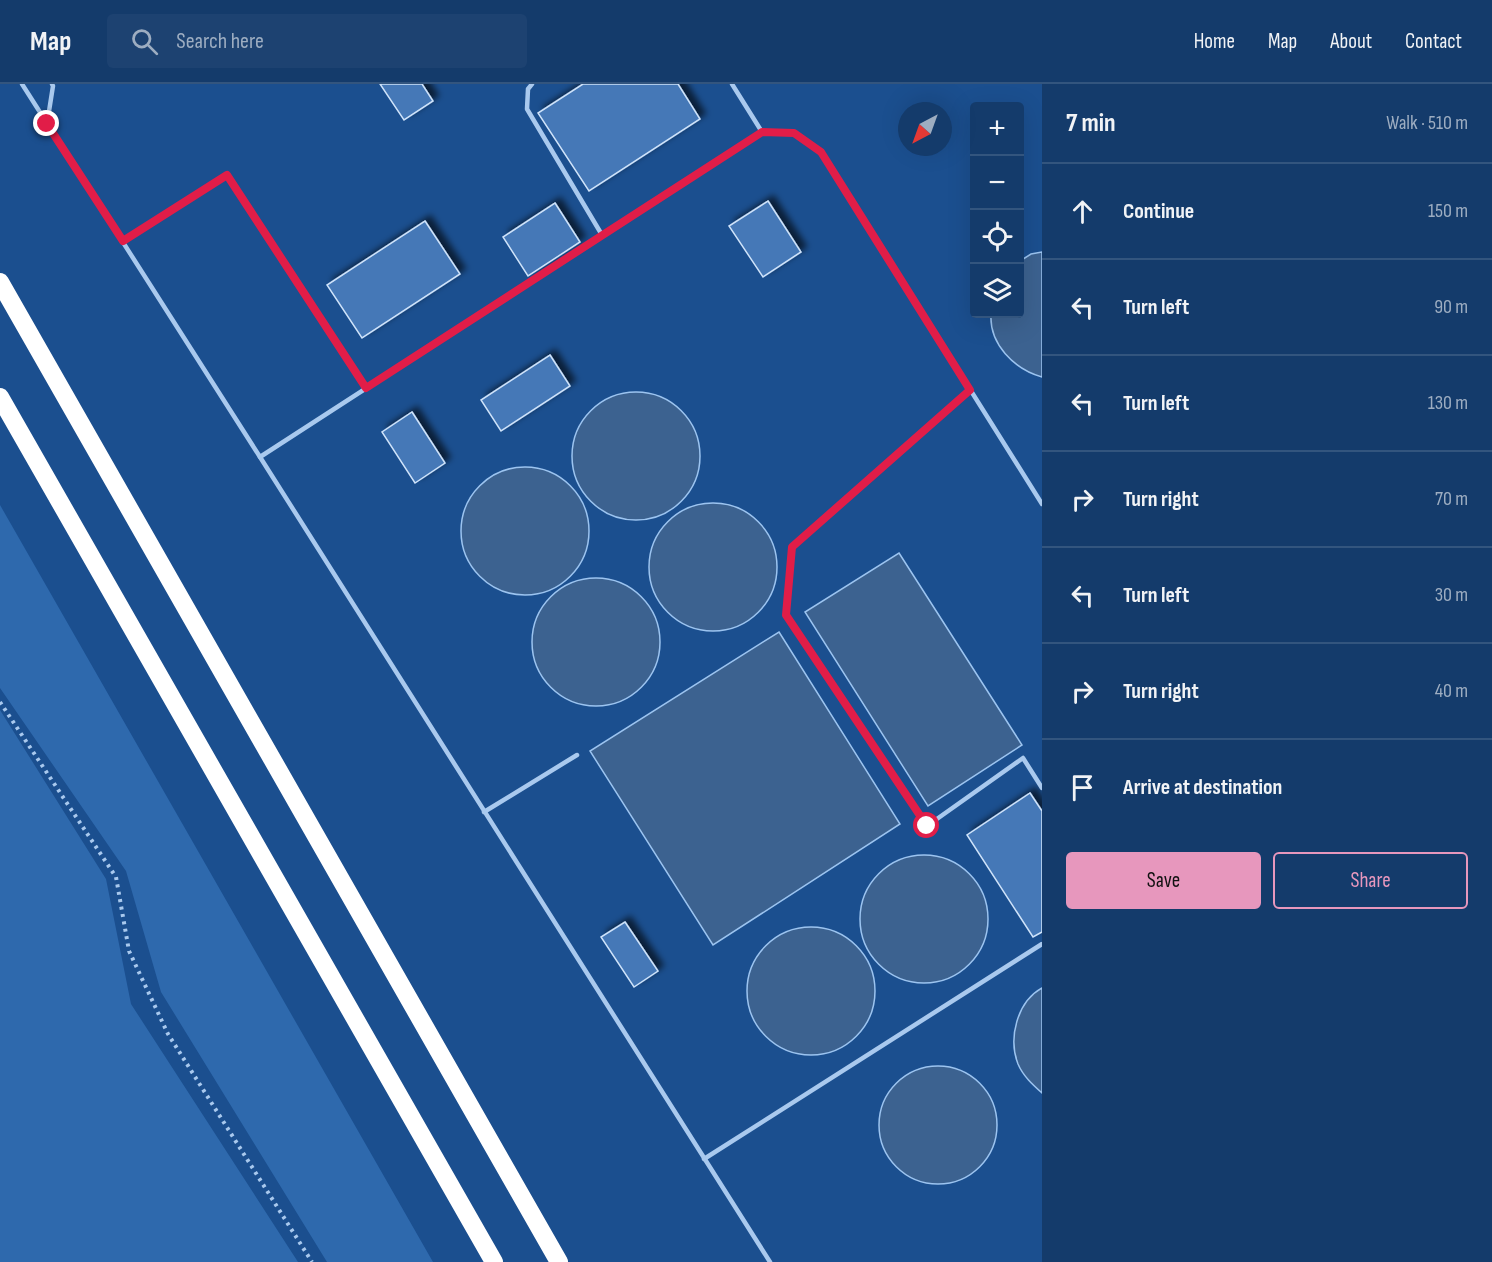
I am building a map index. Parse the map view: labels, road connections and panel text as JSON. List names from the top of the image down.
{
  "north": "bottom left",
  "page": {
    "header": "Map",
    "search": "Search here",
    "nav": [
      "Home",
      "Map",
      "About",
      "Contact"
    ],
    "heading": ["7 min", "Walk · 510 m"],
    "map_buttons": ["+", "−"],
    "list": [
      ["Continue", "150 m"],
      ["Turn left", "90 m"],
      ["Turn left", "130 m"],
      ["Turn right", "70 m"],
      ["Turn left", "30 m"],
      ["Turn right", "40 m"],
      "Arrive at destination"
    ],
    "buttons": ["Save", "Share"]
  }
}
